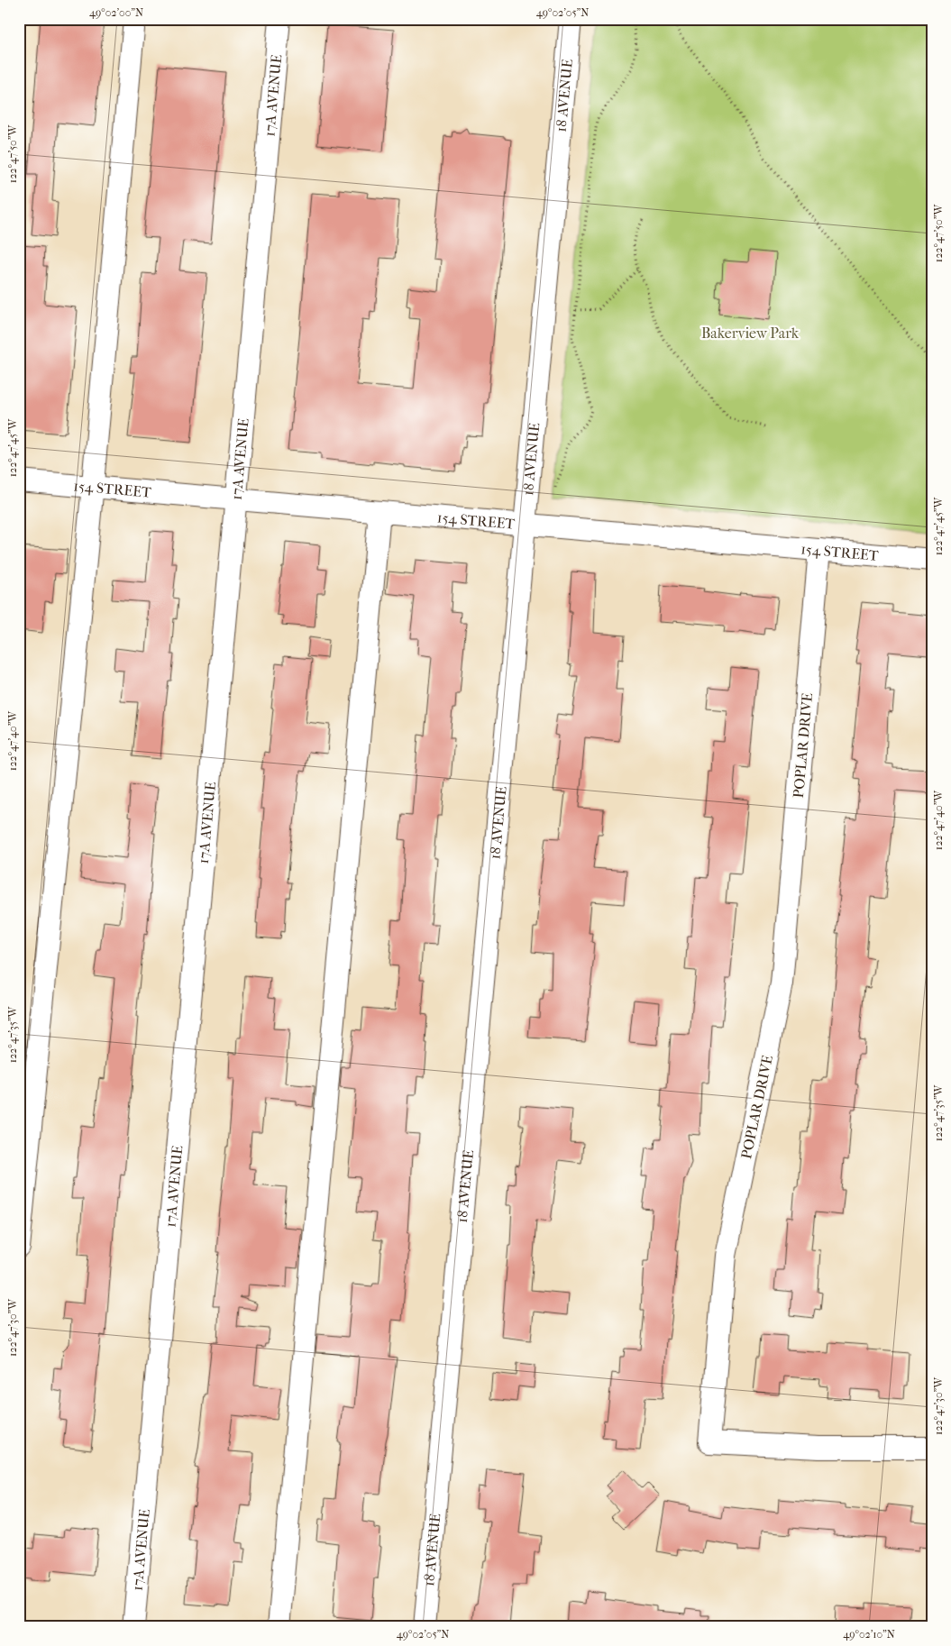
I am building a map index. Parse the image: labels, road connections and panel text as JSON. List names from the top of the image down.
{
  "streets": {
    "street": [
      "17A AVENUE",
      "18 AVENUE",
      "154 STREET",
      "POPLAR DRIVE"
    ]
  },
  "crossings": [
    ["17A AVENUE", "154 STREET"],
    ["18 AVENUE", "154 STREET"],
    ["154 STREET", "POPLAR DRIVE"]
  ],
  "parks": ["Bakerview Park"],
  "coordinates": [
    "49°02'00\"N",
    "49°02'05\"N",
    "122°47'50\"W",
    "122°47'45\"W",
    "122°47'40\"W",
    "122°47'35\"W",
    "122°47'30\"W",
    "49°02'10\"N"
  ]
}
